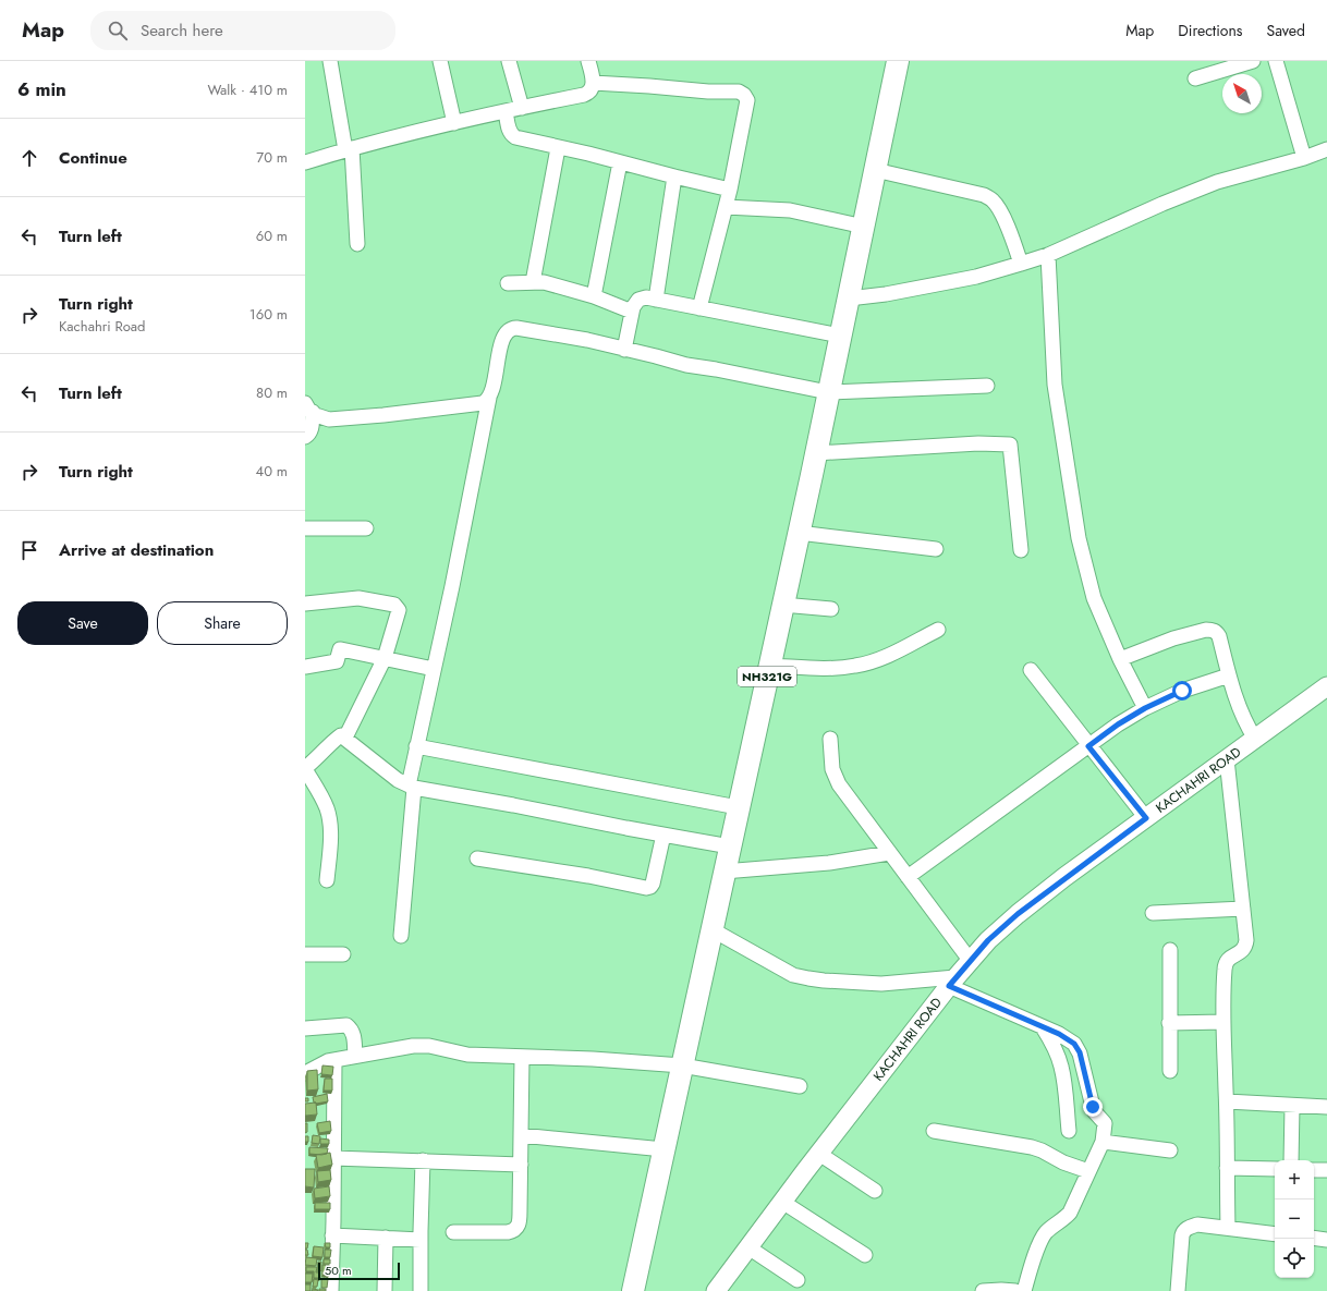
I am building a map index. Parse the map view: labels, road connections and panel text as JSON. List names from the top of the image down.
{
  "streets": {
    "highway": ["NH321G"],
    "main road": ["KACHAHRI ROAD"]
  },
  "scale_bar": "50 m",
  "north": "top left",
  "page": {
    "header": "Map",
    "search": "Search here",
    "nav": ["Map", "Directions", "Saved"],
    "heading": ["6 min", "Walk · 410 m"],
    "list": [
      ["Continue", "70 m"],
      ["Turn left", "60 m"],
      ["Turn right", "Kachahri Road", "160 m"],
      ["Turn left", "80 m"],
      ["Turn right", "40 m"],
      "Arrive at destination"
    ],
    "buttons": ["Save", "Share"],
    "map_buttons": ["+", "−"],
    "scale": "50 m"
  }
}
